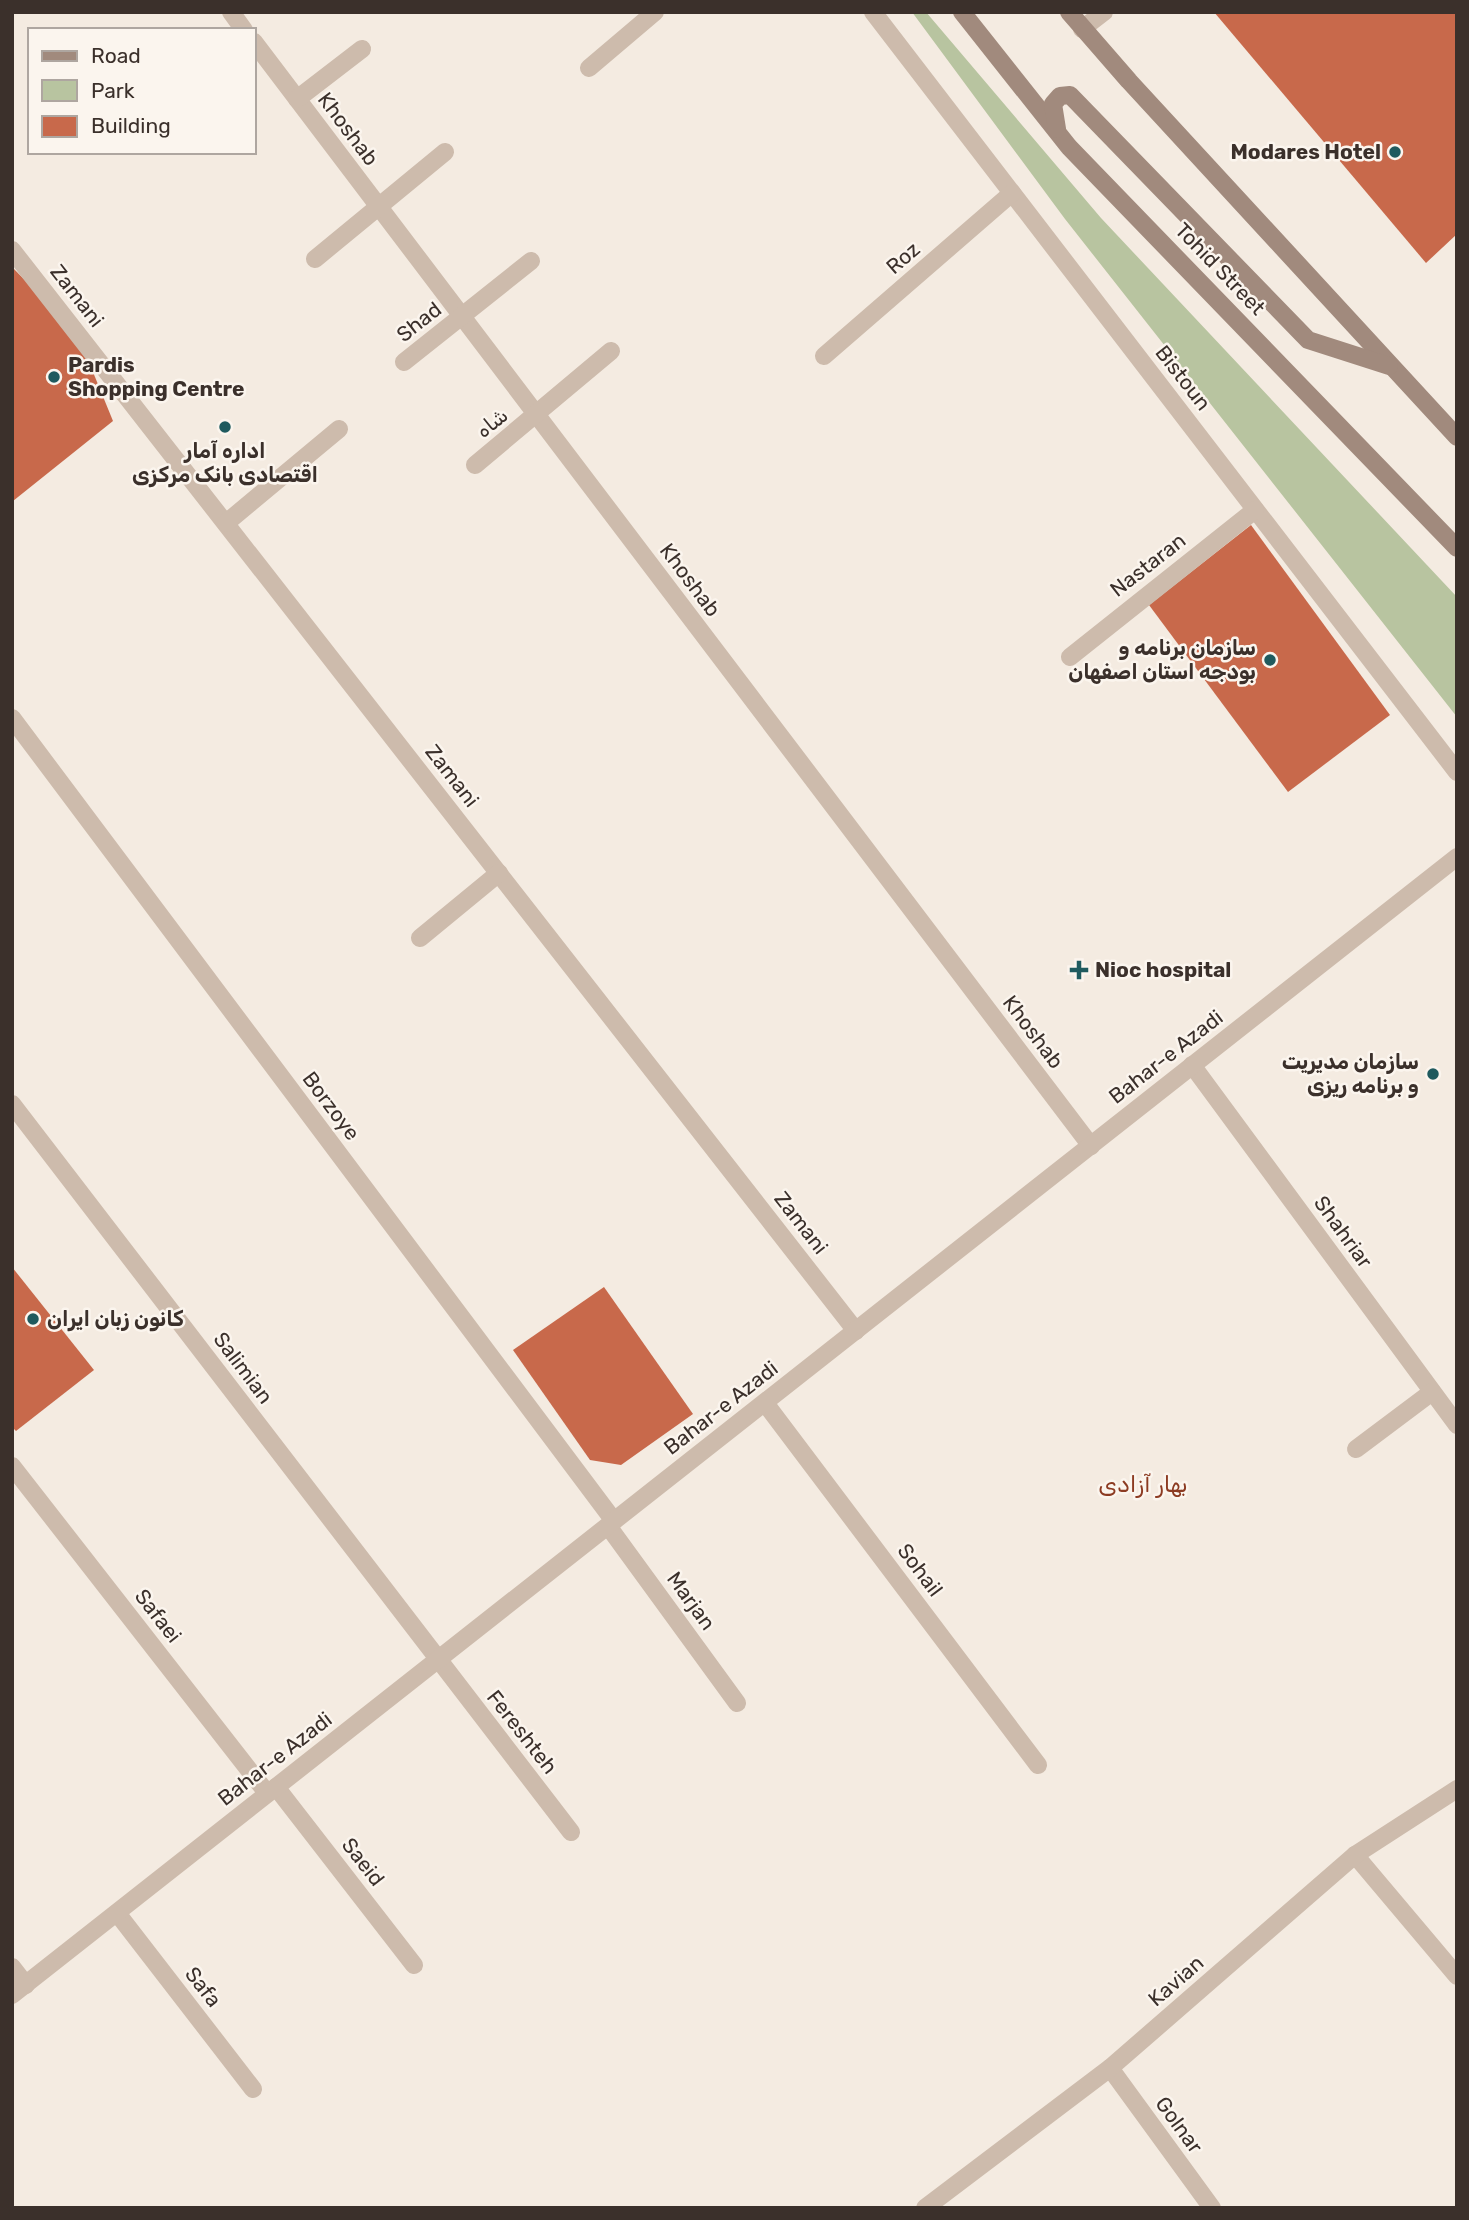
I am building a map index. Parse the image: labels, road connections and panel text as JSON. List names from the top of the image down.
{
  "streets": {
    "main road": ["Tohid Street"],
    "street": [
      "Khoshab",
      "Roz",
      "Zamani",
      "Shad",
      "Bistoun",
      "شاه",
      "Nastaran",
      "Bahar-e Azadi",
      "Borzoye",
      "Shahriar",
      "Salimian",
      "Sohail",
      "Marjan",
      "Safaei",
      "Fereshteh",
      "Saeid",
      "Kavian",
      "Safa",
      "Golnar"
    ]
  },
  "crossings": [
    ["Khoshab", "Shad"],
    ["Khoshab", "شاه"],
    ["Khoshab", "Bahar-e Azadi"],
    ["Roz", "Bistoun"],
    ["Zamani", "Bahar-e Azadi"],
    ["Bistoun", "Nastaran"],
    ["Bahar-e Azadi", "Borzoye"],
    ["Bahar-e Azadi", "Shahriar"],
    ["Bahar-e Azadi", "Salimian"],
    ["Bahar-e Azadi", "Sohail"],
    ["Bahar-e Azadi", "Marjan"],
    ["Bahar-e Azadi", "Safaei"],
    ["Bahar-e Azadi", "Fereshteh"],
    ["Bahar-e Azadi", "Saeid"],
    ["Bahar-e Azadi", "Safa"],
    ["Borzoye", "Marjan"],
    ["Salimian", "Fereshteh"],
    ["Safaei", "Saeid"],
    ["Kavian", "Golnar"]
  ],
  "districts": ["بهار آزادی"],
  "places": {
    "other": [
      "Modares Hotel",
      "Pardis Shopping Centre",
      "اداره آمار اقتصادی بانک مرکزی",
      "سازمان برنامه و بودجه استان اصفهان",
      "سازمان مدیریت و برنامه ریزی",
      "کانون زبان ایران"
    ],
    "health": ["Nioc hospital"]
  },
  "legend": ["Road", "Park", "Building"]
}
